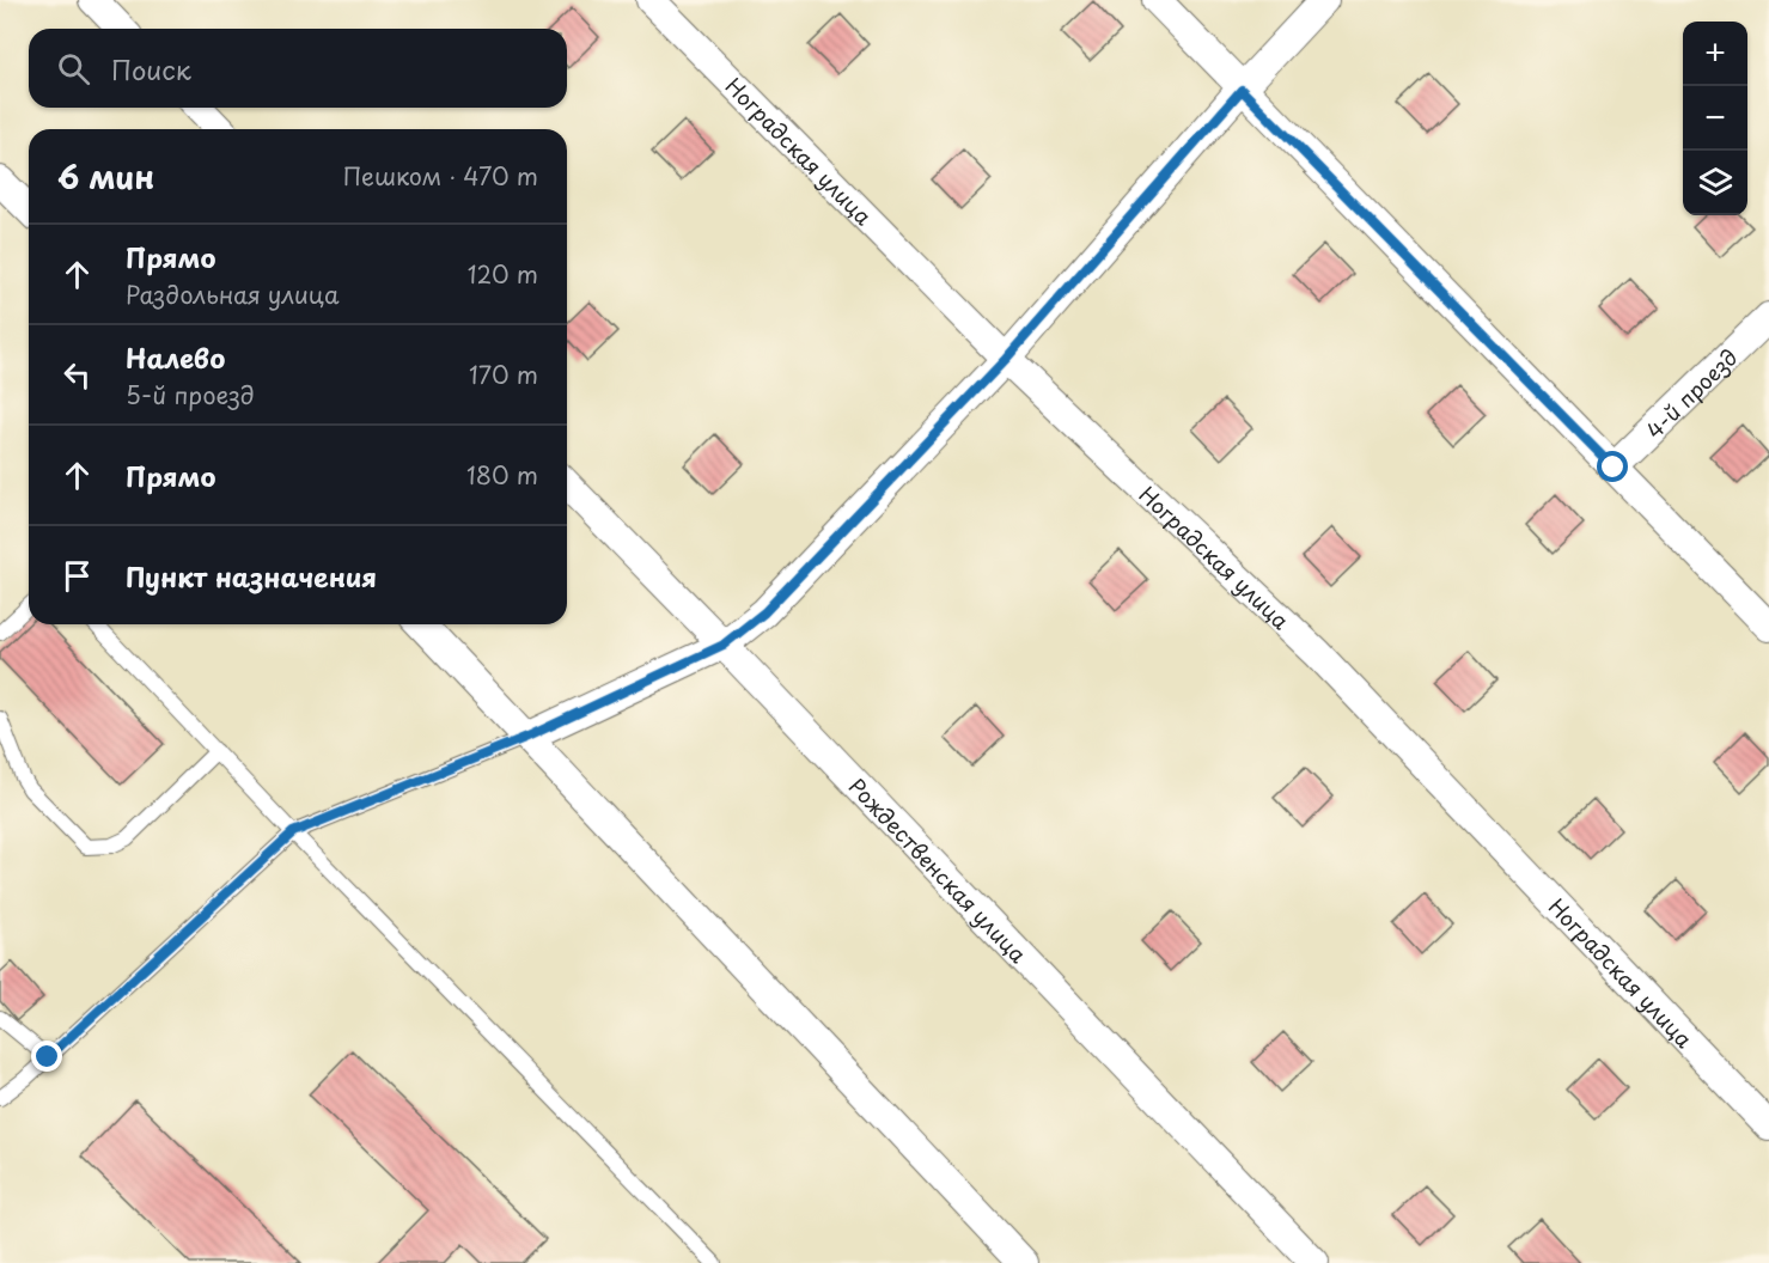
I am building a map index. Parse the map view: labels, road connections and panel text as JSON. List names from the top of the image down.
{
  "streets": {
    "street": ["Ноградская улица", "4-й проезд", "Рождественская улица"]
  },
  "page": {
    "map_buttons": ["+", "−"],
    "search": "Поиск",
    "heading": ["6 мин", "Пешком · 470 m"],
    "list": [
      ["Прямо", "Раздольная улица", "120 m"],
      ["Налево", "5-й проезд", "170 m"],
      ["Прямо", "180 m"],
      "Пункт назначения"
    ]
  }
}
